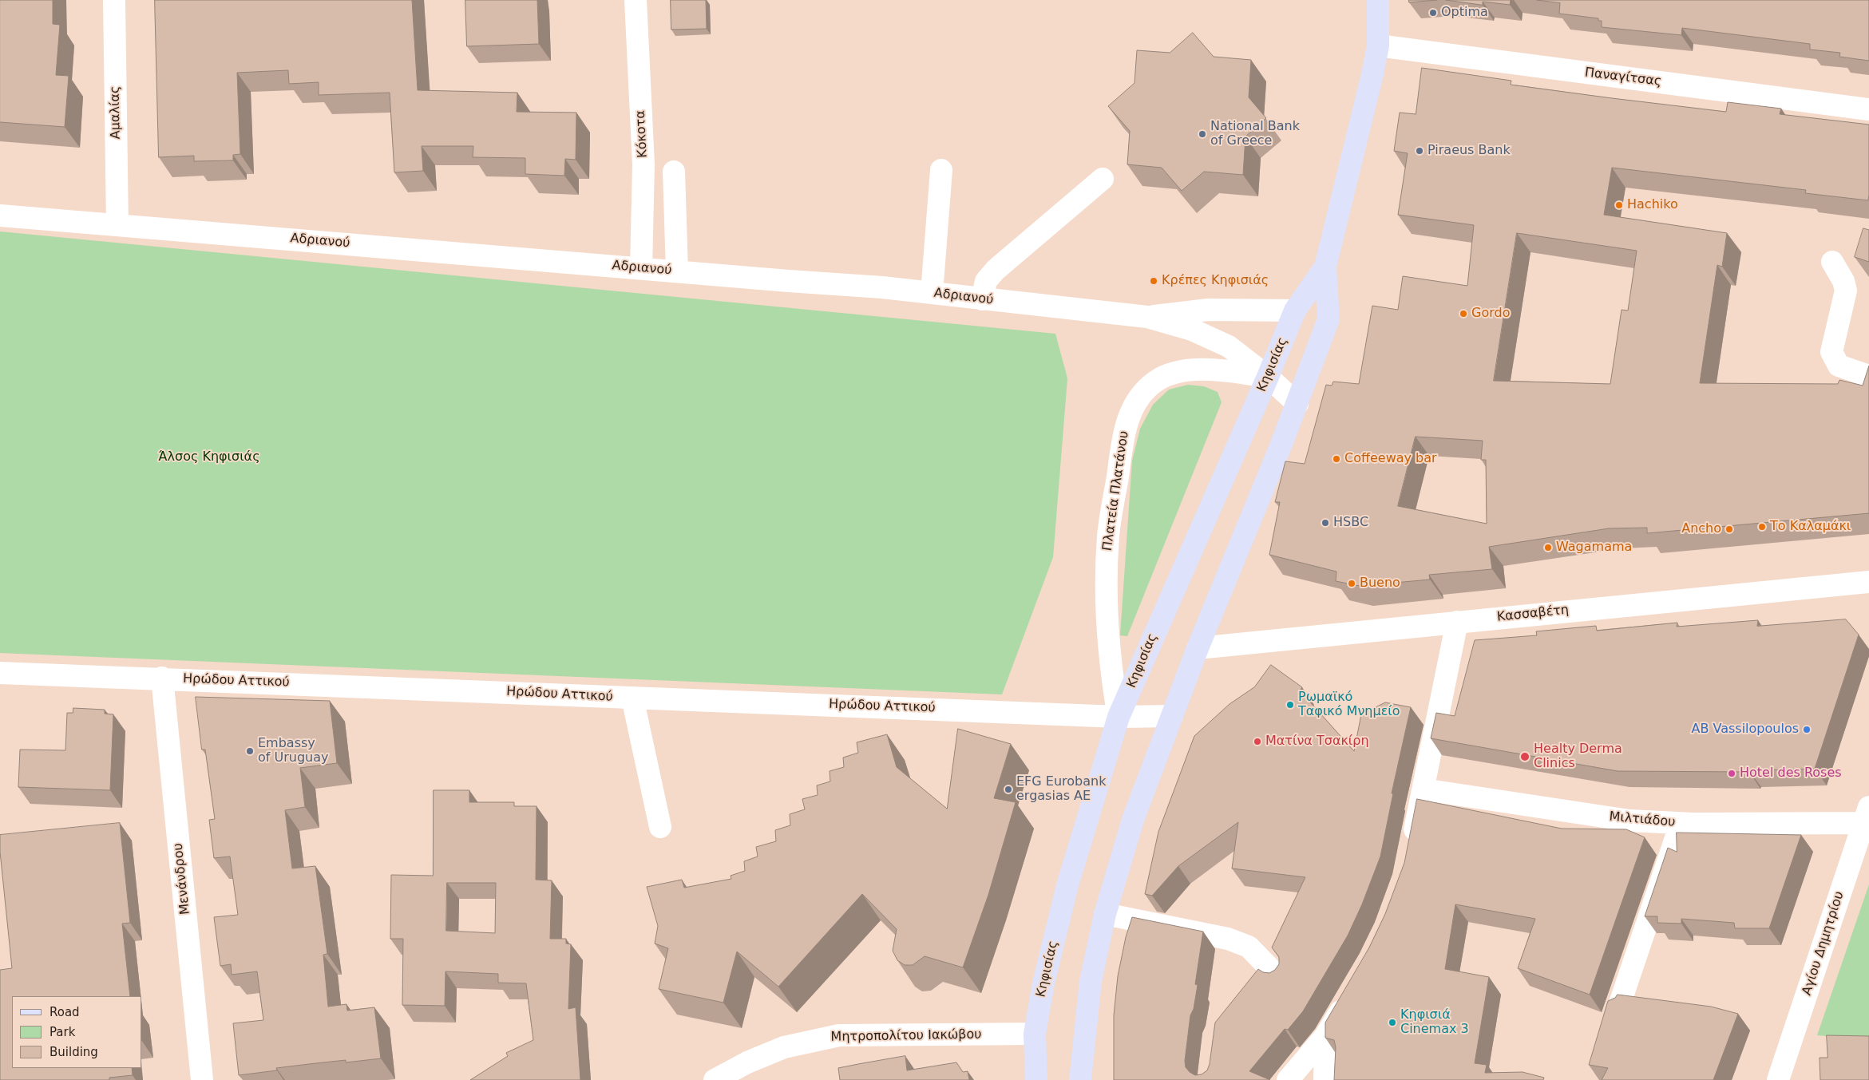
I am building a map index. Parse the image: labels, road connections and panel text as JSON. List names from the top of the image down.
{
  "streets": {
    "main road": ["Κηφισίας"],
    "street": [
      "Παναγίτσας",
      "Αμαλίας",
      "Κόκοτα",
      "Αδριανού",
      "Πλατεία Πλατάνου",
      "Κασσαβέτη",
      "Ηρώδου Αττικού",
      "Μιλτιάδου",
      "Μενάνδρου",
      "Αγίου Δημητρίου",
      "Μητροπολίτου Ιακώβου"
    ]
  },
  "crossings": [
    ["Παναγίτσας", "Κηφισίας"],
    ["Αμαλίας", "Αδριανού"],
    ["Κόκοτα", "Αδριανού"],
    ["Αδριανού", "Κηφισίας"],
    ["Αδριανού", "Πλατεία Πλατάνου"],
    ["Κηφισίας", "Πλατεία Πλατάνου"],
    ["Κηφισίας", "Κασσαβέτη"],
    ["Κηφισίας", "Ηρώδου Αττικού"],
    ["Κηφισίας", "Μητροπολίτου Ιακώβου"],
    ["Πλατεία Πλατάνου", "Ηρώδου Αττικού"],
    ["Ηρώδου Αττικού", "Μενάνδρου"],
    ["Μιλτιάδου", "Αγίου Δημητρίου"]
  ],
  "parks": ["Άλσος Κηφισιάς"],
  "places": [
    "Optima",
    "National Bank of Greece",
    "Piraeus Bank",
    "Hachiko",
    "Κρέπες Κηφισιάς",
    "Gordo",
    "Coffeeway bar",
    "HSBC",
    "Το Καλαμάκι",
    "Ancho",
    "Wagamama",
    "Bueno",
    "Ρωμαϊκό Ταφικό Μνημείο",
    "AB Vassilopoulos",
    "Ματίνα Τσακίρη",
    "Embassy of Uruguay",
    "Healty Derma Clinics",
    "Hotel des Roses",
    "EFG Eurobank ergasias AE",
    "Κηφισιά Cinemax 3"
  ],
  "legend": ["Road", "Park", "Building"]
}
